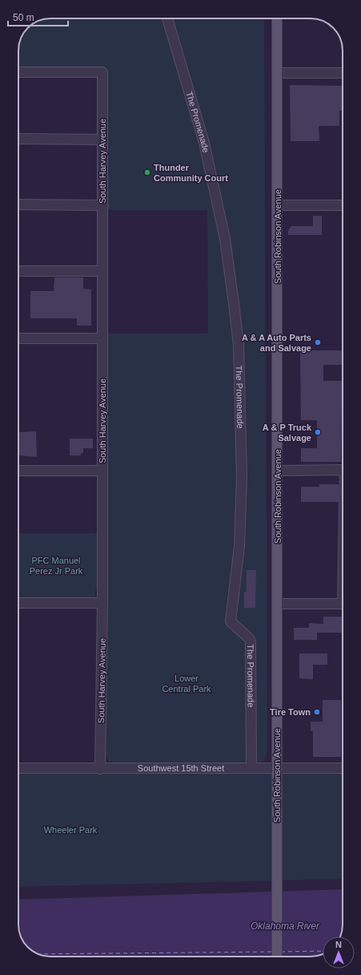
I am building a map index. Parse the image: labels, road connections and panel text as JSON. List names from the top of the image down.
{
  "streets": {
    "main road": ["South Robinson Avenue"],
    "street": ["The Promenade", "South Harvey Avenue", "Southwest 15th Street"]
  },
  "crossings": [
    ["South Harvey Avenue", "Southwest 15th Street"],
    ["South Robinson Avenue", "Southwest 15th Street"]
  ],
  "water": ["Oklahoma River"],
  "parks": ["PFC Manuel Perez Jr Park", "Lower Central Park", "Wheeler Park"],
  "places": [
    "Thunder Community Court",
    "A & A Auto Parts and Salvage",
    "A & P Truck Salvage",
    "Tire Town"
  ],
  "scale_bar": "50 m",
  "north": "top"
}
